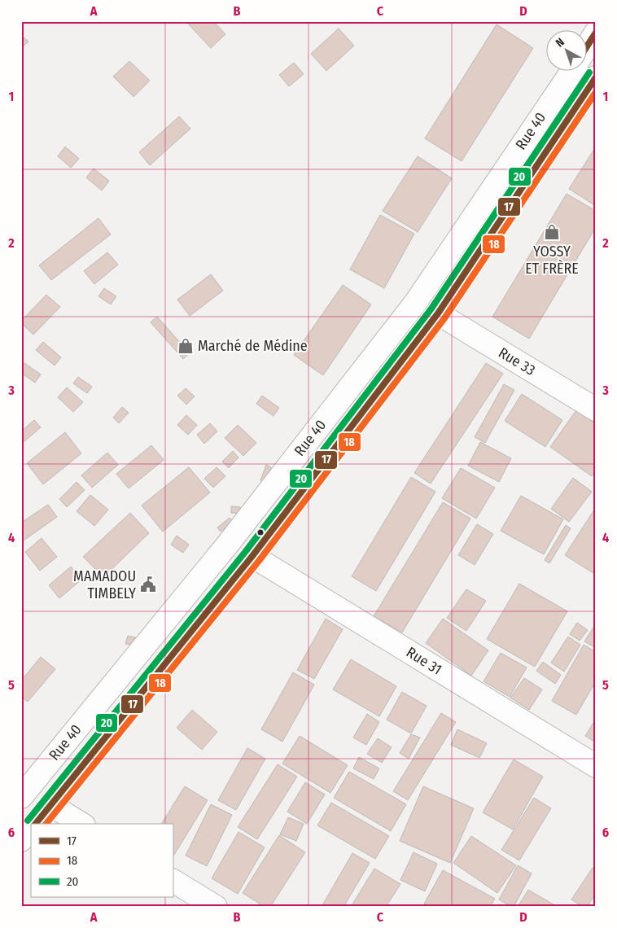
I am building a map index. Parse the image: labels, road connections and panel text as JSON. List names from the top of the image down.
{
  "streets": {
    "main road": ["Rue 40", "Rue 33", "Rue 31"]
  },
  "crossings": [
    ["Rue 40", "Rue 33"],
    ["Rue 40", "Rue 31"]
  ],
  "places": {
    "shop": ["YOSSY ET FRÈRE", "Marché de Médine"],
    "public building": ["MAMADOU TIMBELY"]
  },
  "lines": ["transit line 17", "transit line 20", "transit line 18"],
  "legend": ["17", "18", "20"],
  "north": "top left",
  "grid": {
    "columns": [
      "A",
      "B",
      "C",
      "D"
    ],
    "rows": [
      "1",
      "2",
      "3",
      "4",
      "5",
      "6"
    ]
  }
}
